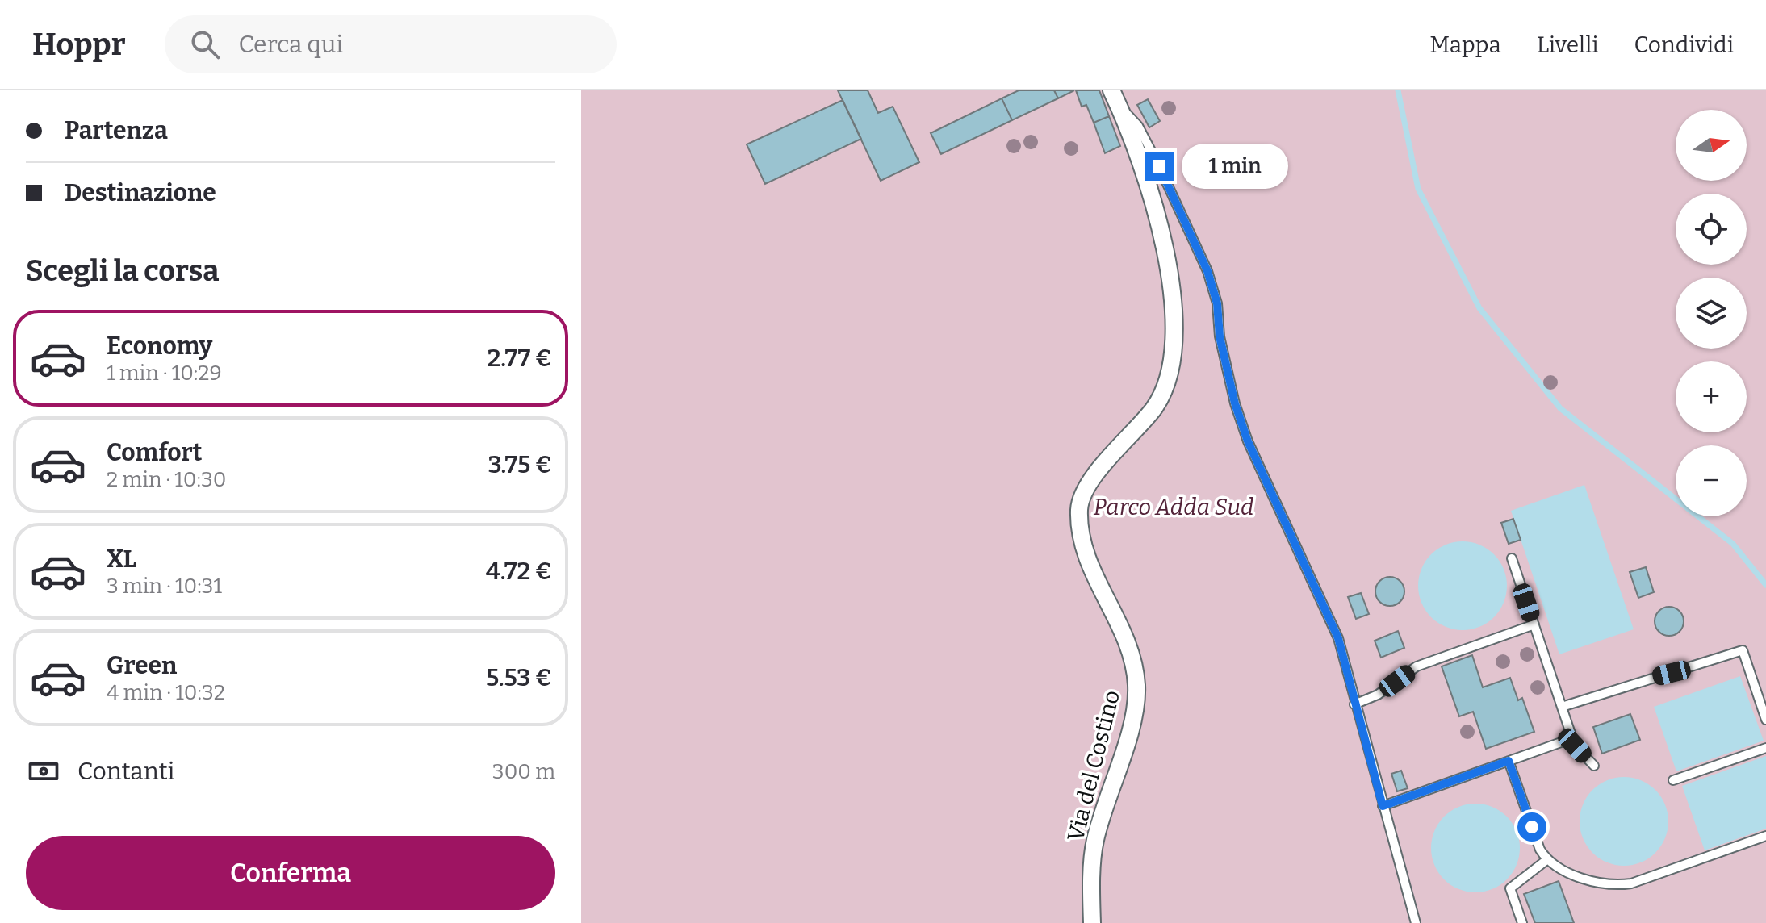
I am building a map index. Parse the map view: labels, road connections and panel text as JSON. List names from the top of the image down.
{
  "streets": {
    "street": ["Via del Costino"]
  },
  "parks": ["Parco Adda Sud"],
  "north": "right",
  "page": {
    "header": "Hoppr",
    "search": "Cerca qui",
    "nav": ["Mappa", "Livelli", "Condividi"],
    "banner": ["Partenza", "Destinazione"],
    "map_buttons": ["+", "−"],
    "bubble": "1 min",
    "heading": "Scegli la corsa",
    "list": [
      {
        "name": "Economy",
        "note": "1 min · 10:29",
        "value": "2.77 €"
      },
      {
        "name": "Comfort",
        "note": "2 min · 10:30",
        "value": "3.75 €"
      },
      {
        "name": "XL",
        "note": "3 min · 10:31",
        "value": "4.72 €"
      },
      {
        "name": "Green",
        "note": "4 min · 10:32",
        "value": "5.53 €"
      }
    ],
    "pay": ["Contanti", "300 m"],
    "buttons": "Conferma"
  }
}
